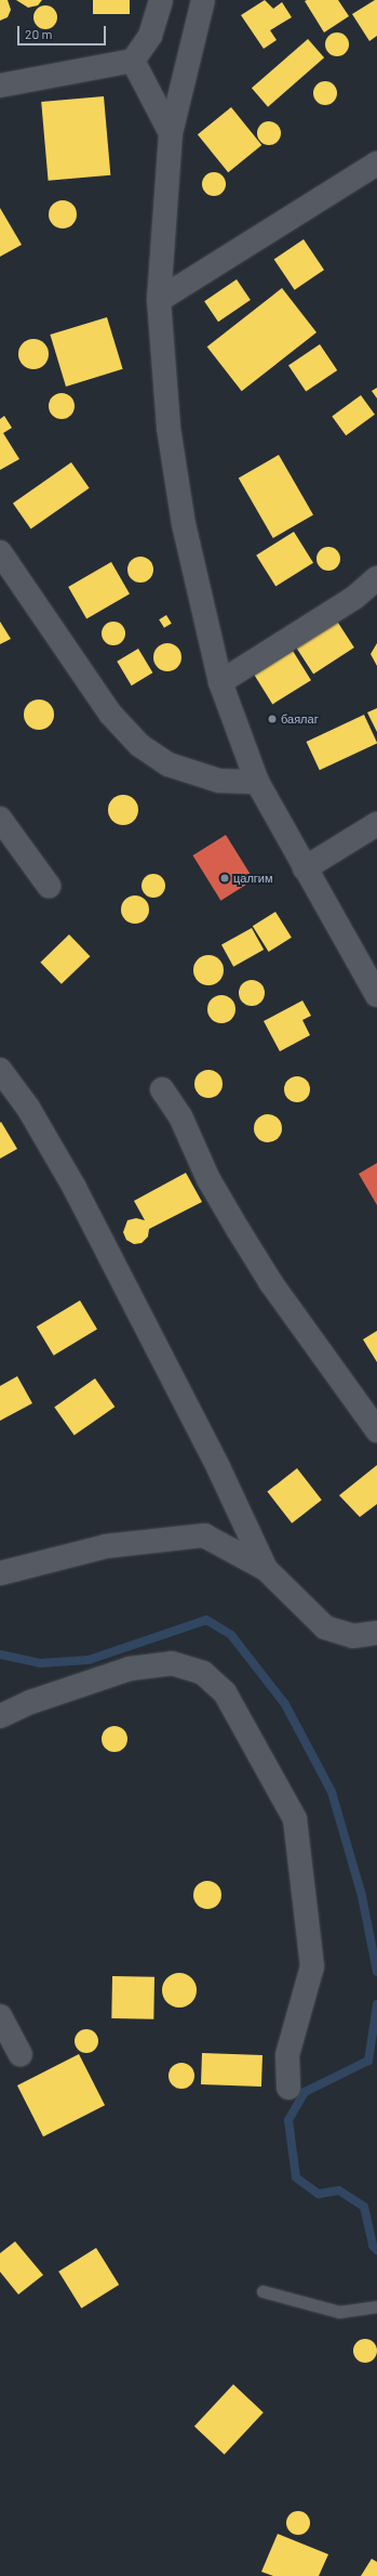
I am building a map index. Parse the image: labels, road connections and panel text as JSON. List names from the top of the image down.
{
  "places": ["баялаг", "цалгим"],
  "scale_bar": "20 m"
}
